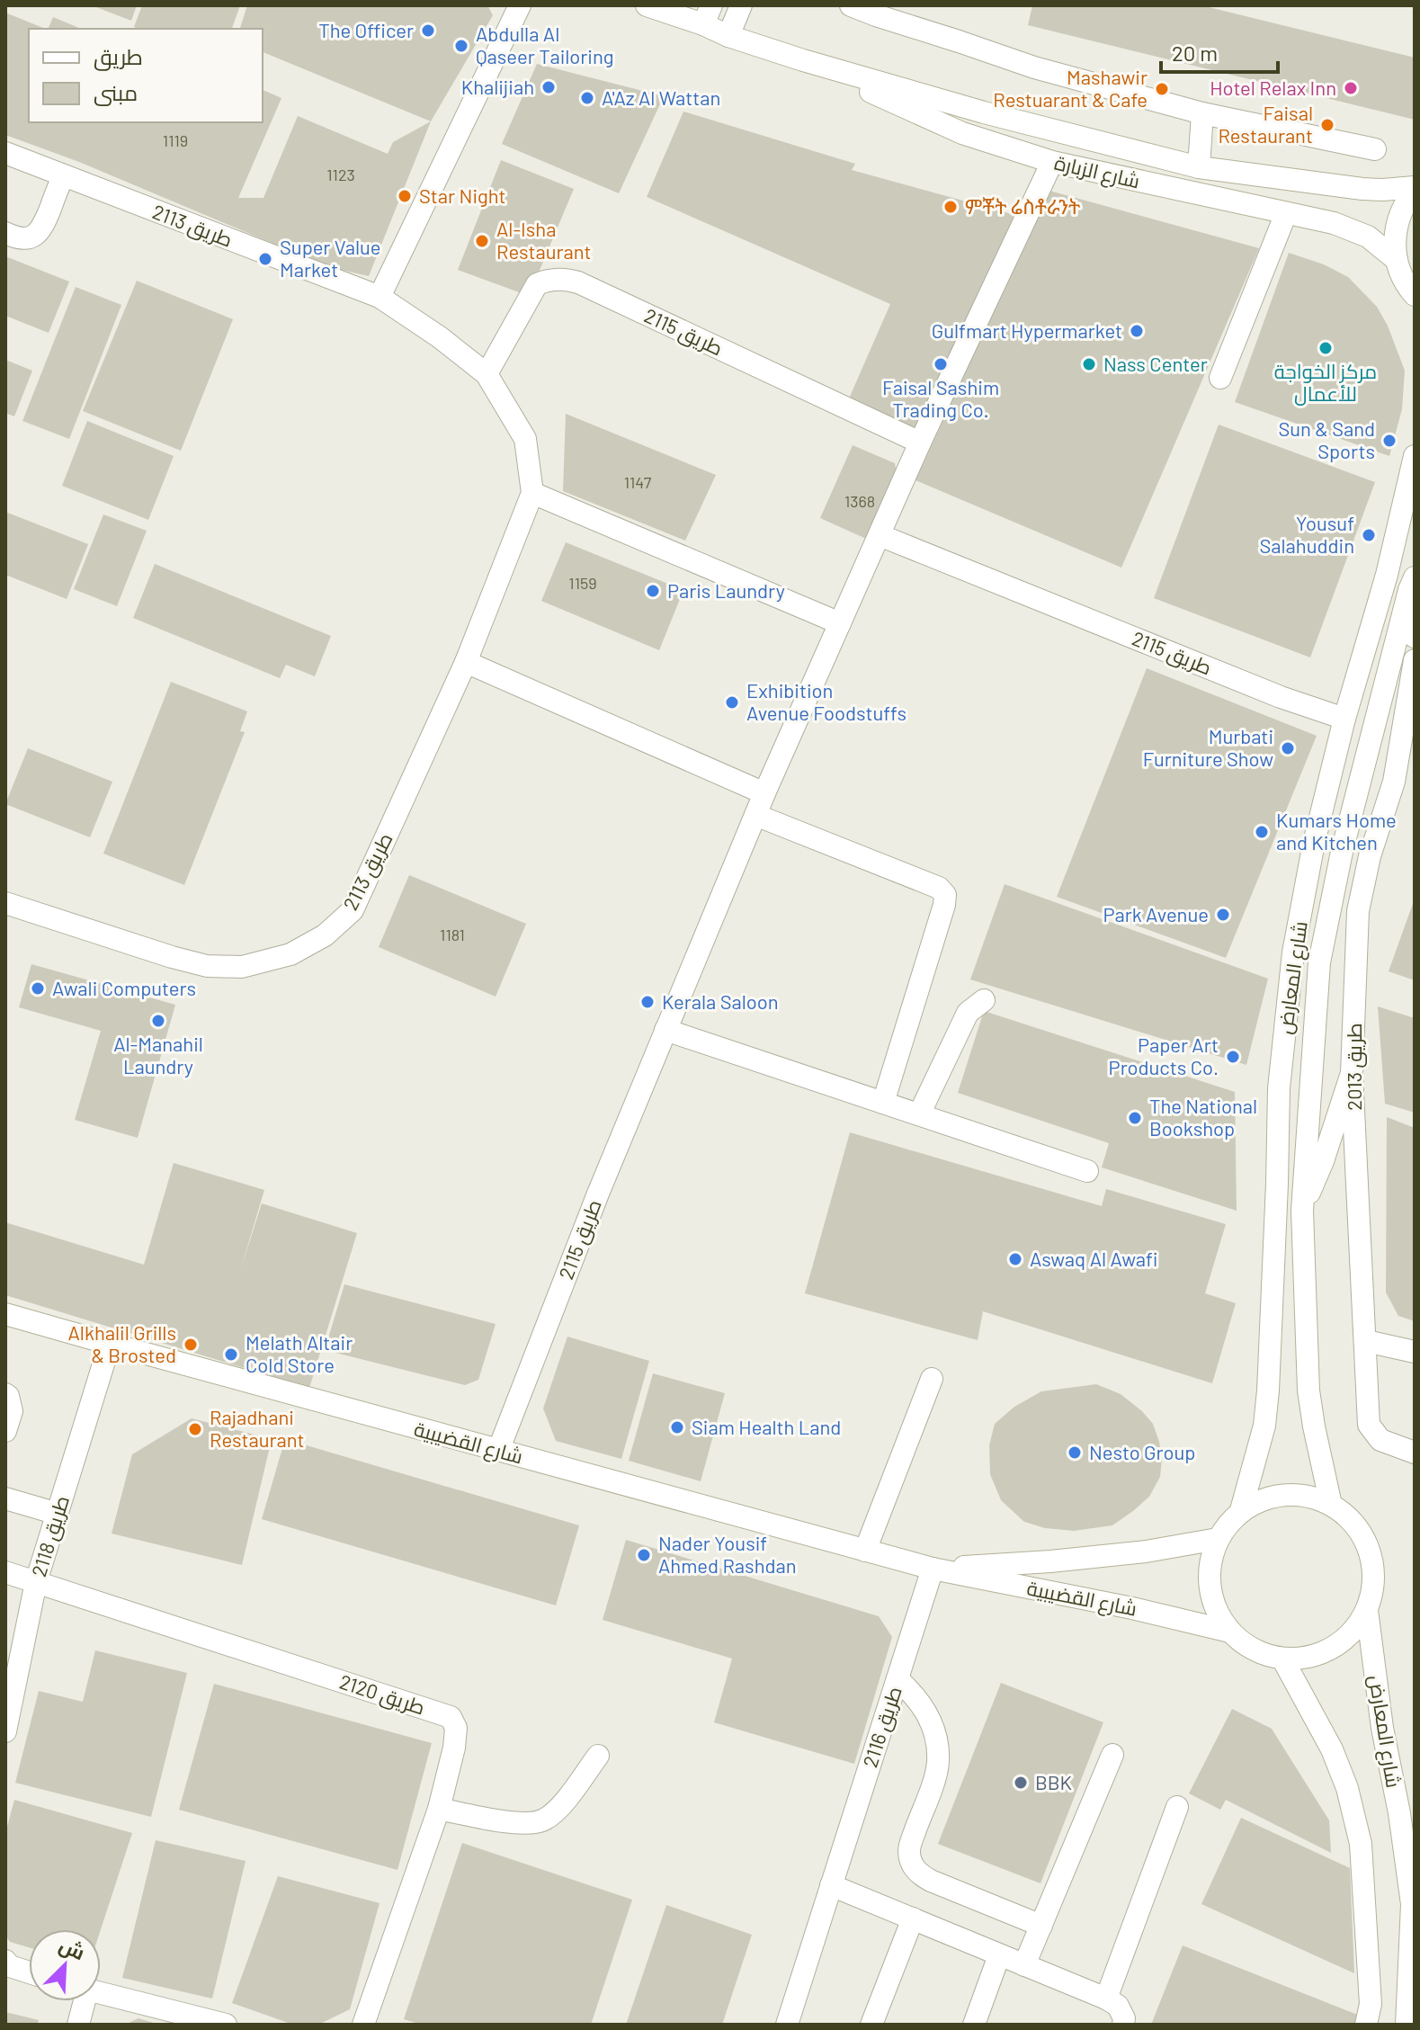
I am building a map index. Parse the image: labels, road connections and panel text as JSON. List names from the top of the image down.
{
  "streets": {
    "street": [
      "شارع الزبارة",
      "طريق 2113",
      "طريق 2115",
      "شارع المعارض",
      "طريق 2013",
      "شارع القضيبية",
      "طريق 2118",
      "طريق 2120",
      "طريق 2116"
    ]
  },
  "crossings": [
    ["شارع الزبارة", "طريق 2115"],
    ["طريق 2113", "طريق 2115"],
    ["طريق 2115", "شارع المعارض"],
    ["طريق 2115", "شارع القضيبية"],
    ["شارع المعارض", "شارع القضيبية"],
    ["شارع القضيبية", "طريق 2118"],
    ["شارع القضيبية", "طريق 2116"],
    ["طريق 2118", "طريق 2120"]
  ],
  "places": [
    "The Officer",
    "Abdulla Al Qaseer Tailoring",
    "Khalijiah",
    "Hotel Relax Inn",
    "Mashawir Restuarant & Cafe",
    "A'Az Al Wattan",
    "Faisal Restaurant",
    "Star Night",
    "ምቾት ሬስቶራንት",
    "Al-Isha Restaurant",
    "Super Value Market",
    "Gulfmart Hypermarket",
    "مركز الخواجة للأعمال",
    "Faisal Sashim Trading Co.",
    "Nass Center",
    "Sun & Sand Sports",
    "Yousuf Salahuddin",
    "Paris Laundry",
    "Exhibition Avenue Foodstuffs",
    "Murbati Furniture Show",
    "Kumars Home and Kitchen",
    "Park Avenue",
    "Awali Computers",
    "Kerala Saloon",
    "Al-Manahil Laundry",
    "Paper Art Products Co.",
    "The National Bookshop",
    "Aswaq Al Awafi",
    "Alkhalil Grills & Brosted",
    "Melath Altair Cold Store",
    "Siam Health Land",
    "Rajadhani Restaurant",
    "Nesto Group",
    "Nader Yousif Ahmed Rashdan",
    "BBK"
  ],
  "house_numbers": [
    "1119",
    "1123",
    "1147",
    "1368",
    "1159",
    "1181"
  ],
  "legend": ["طريق", "مبنى"],
  "scale_bar": "20 m",
  "north": "top right"
}
